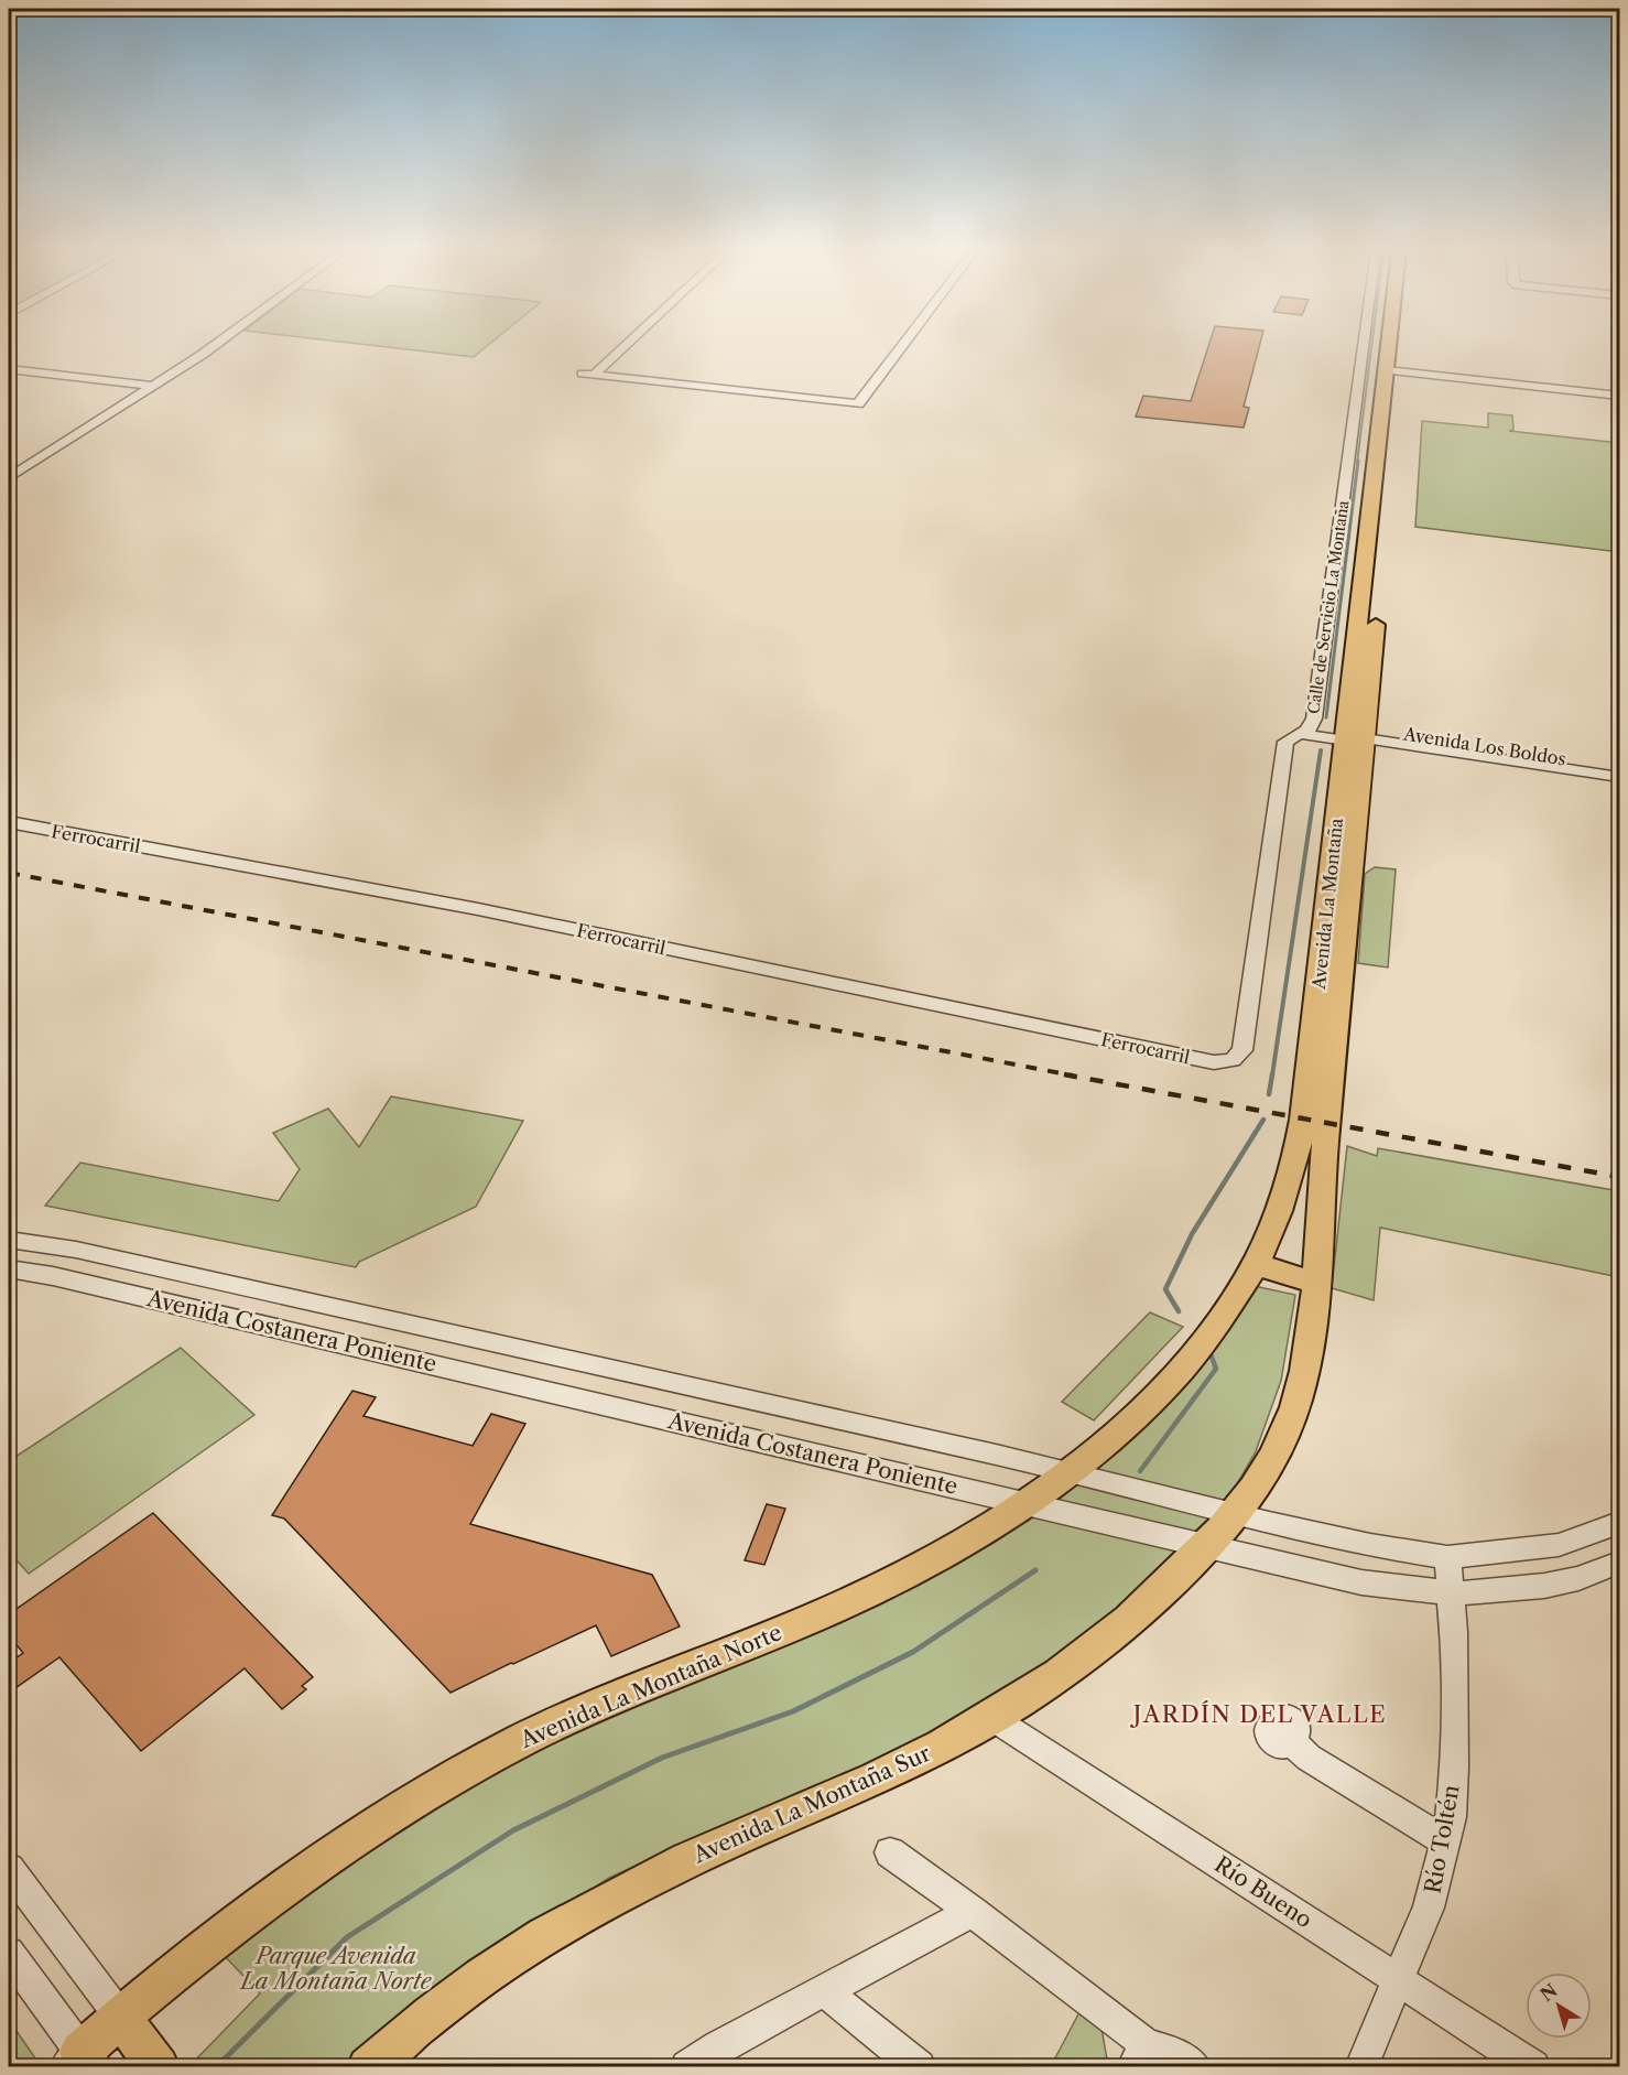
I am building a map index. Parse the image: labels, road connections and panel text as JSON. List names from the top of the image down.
{
  "streets": {
    "main road": ["Avenida La Montaña", "Avenida La Montaña Norte", "Avenida La Montaña Sur"],
    "street": [
      "Calle de Servicio La Montaña",
      "Avenida Los Boldos",
      "Ferrocarril",
      "Avenida Costanera Poniente",
      "Río Toltén",
      "Río Bueno"
    ]
  },
  "crossings": [
    ["Calle de Servicio La Montaña", "Avenida Los Boldos"],
    ["Calle de Servicio La Montaña", "Ferrocarril"],
    ["Avenida Los Boldos", "Avenida La Montaña"],
    ["Avenida La Montaña", "Avenida Costanera Poniente"],
    ["Avenida La Montaña", "Avenida La Montaña Norte"],
    ["Avenida La Montaña", "Avenida La Montaña Sur"],
    ["Avenida Costanera Poniente", "Avenida La Montaña Norte"],
    ["Avenida Costanera Poniente", "Avenida La Montaña Sur"],
    ["Avenida Costanera Poniente", "Río Toltén"],
    ["Avenida La Montaña Sur", "Río Bueno"],
    ["Río Toltén", "Río Bueno"]
  ],
  "districts": ["JARDÍN DEL VALLE"],
  "parks": ["Parque Avenida La Montaña Norte"],
  "north": "top left"
}
